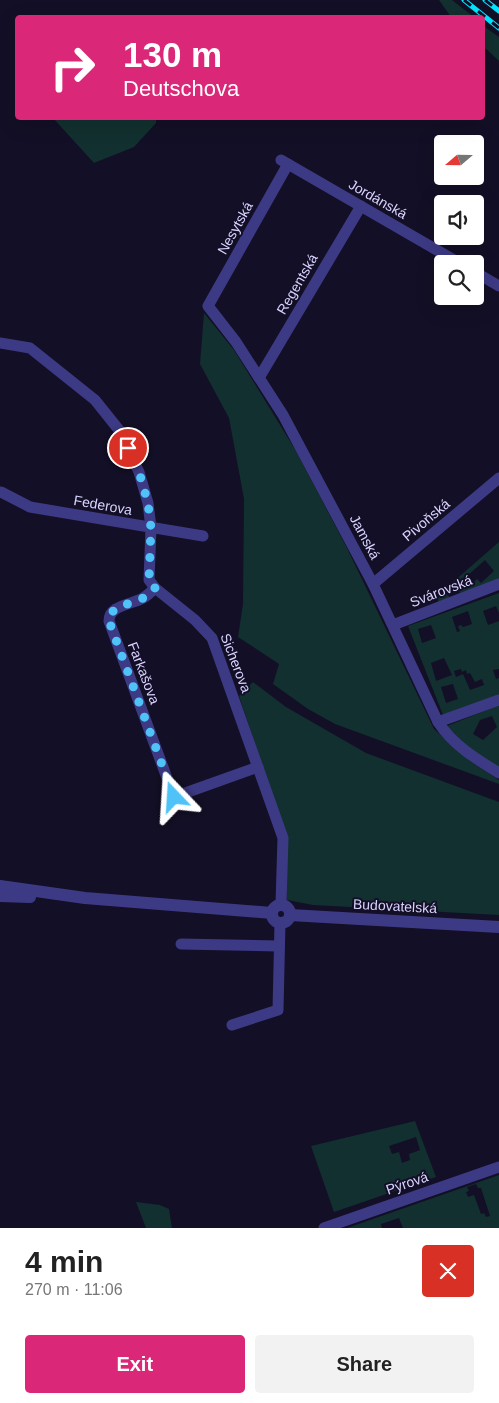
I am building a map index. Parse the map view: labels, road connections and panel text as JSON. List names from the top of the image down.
{
  "streets": {
    "street": [
      "Jordánská",
      "Nesytská",
      "Regentská",
      "Federova",
      "Pivoňská",
      "Jamská",
      "Svárovská",
      "Sicherova",
      "Farkašova",
      "Budovatelská",
      "Pýrová"
    ]
  },
  "crossings": [
    ["Jordánská", "Nesytská"],
    ["Jordánská", "Regentská"],
    ["Nesytská", "Jamská"],
    ["Regentská", "Jamská"],
    ["Pivoňská", "Jamská"],
    ["Jamská", "Svárovská"],
    ["Sicherova", "Farkašova"],
    ["Sicherova", "Budovatelská"]
  ],
  "north": "left",
  "page": {
    "turn": ["130 m", "Deutschova"],
    "heading": ["4 min", "270 m · 11:06"],
    "buttons": ["Exit", "Share"]
  }
}
